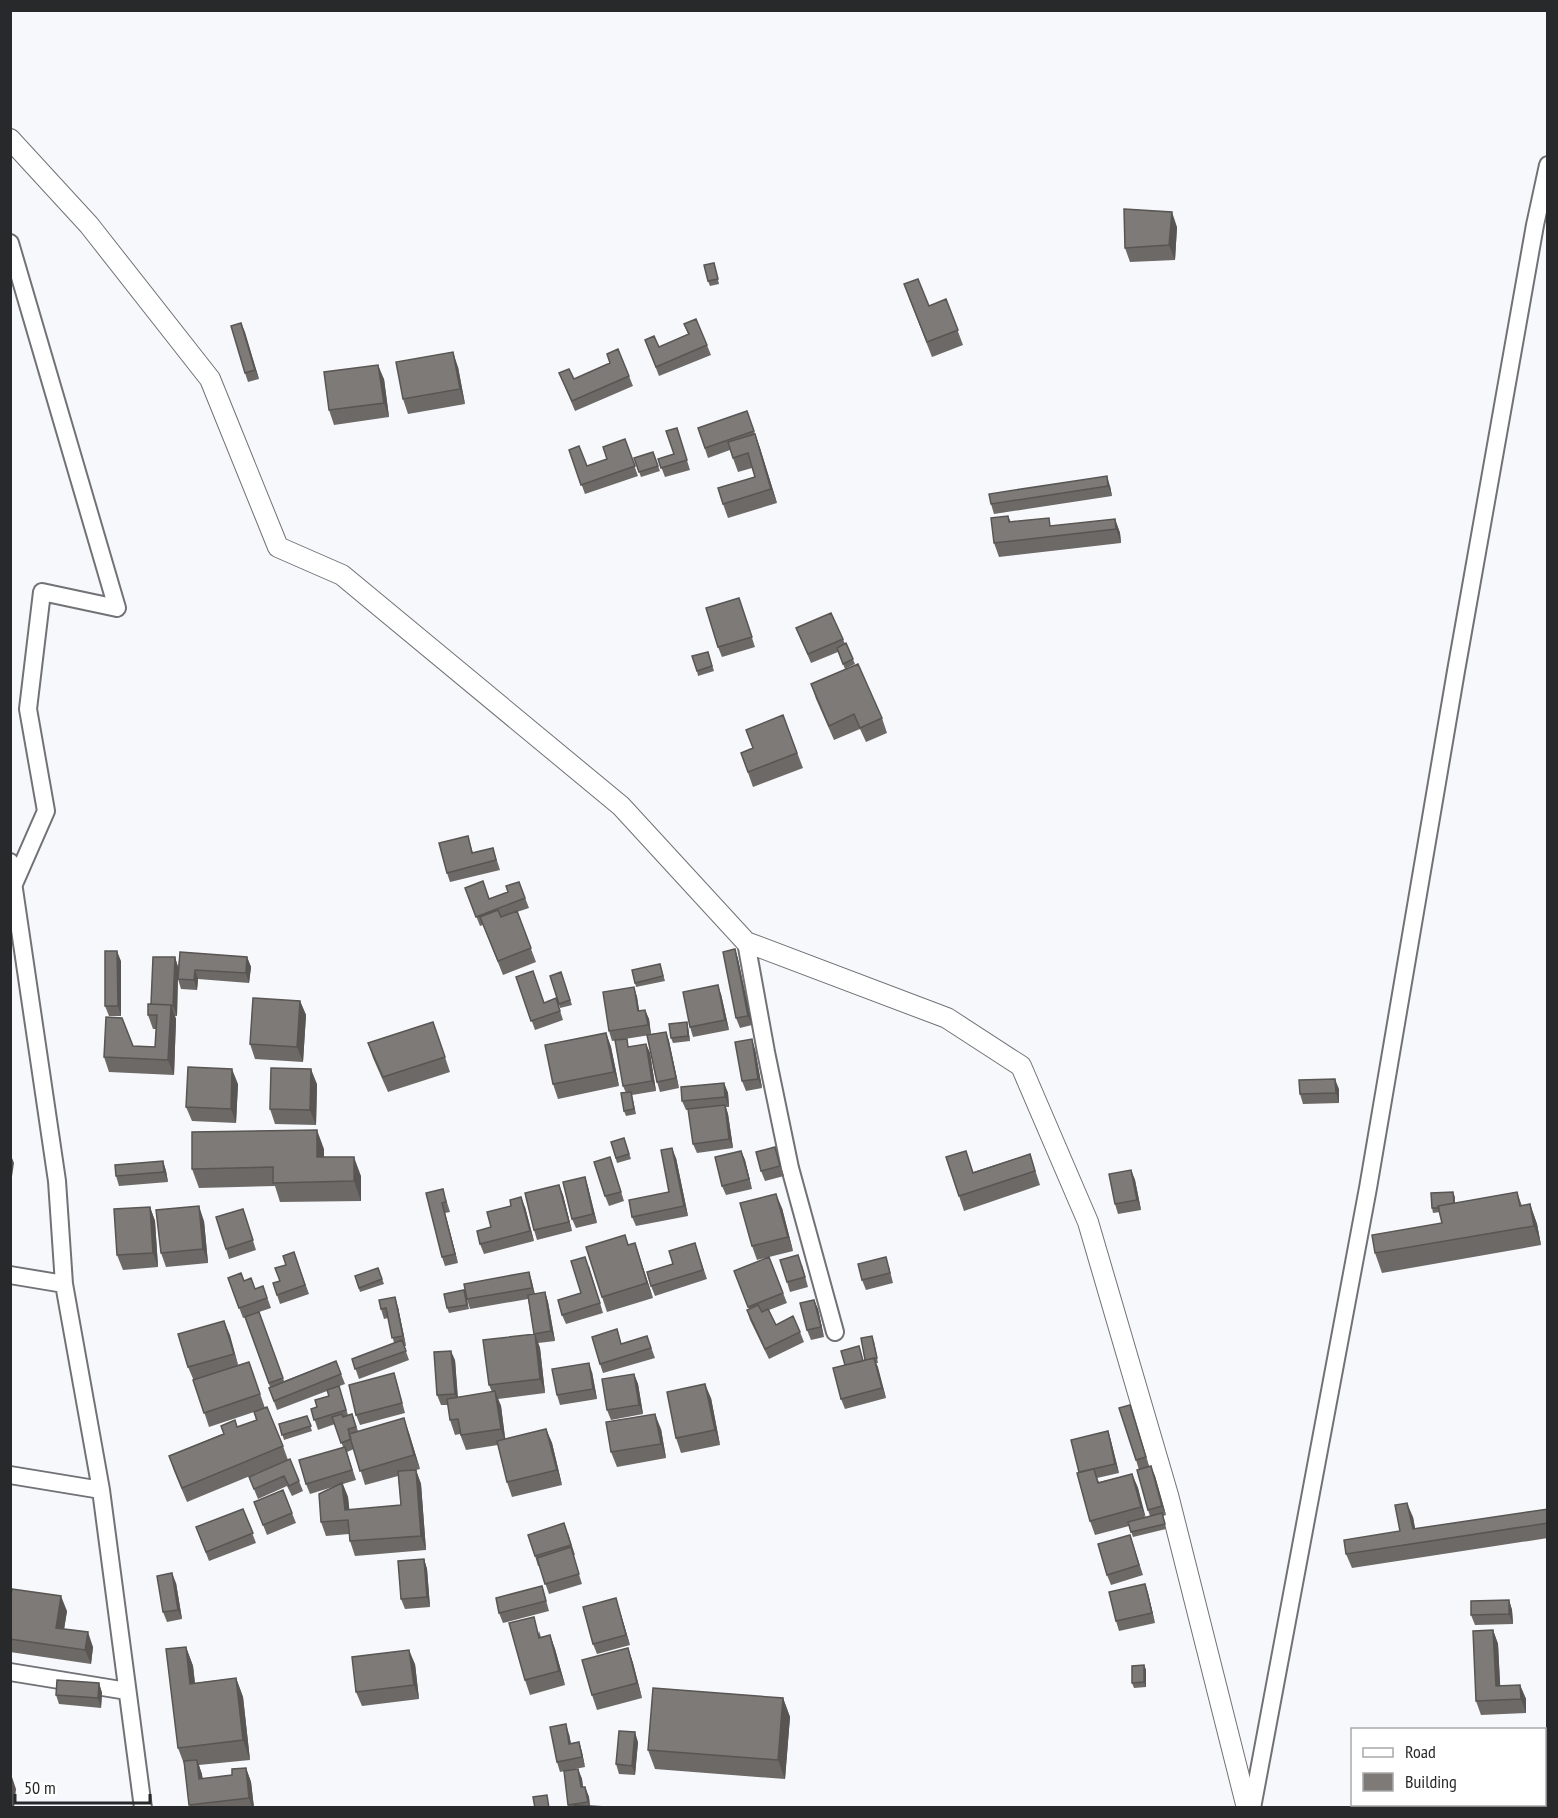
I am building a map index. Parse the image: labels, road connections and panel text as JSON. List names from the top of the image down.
{
  "legend": ["Road", "Building"],
  "scale_bar": "50 m"
}
